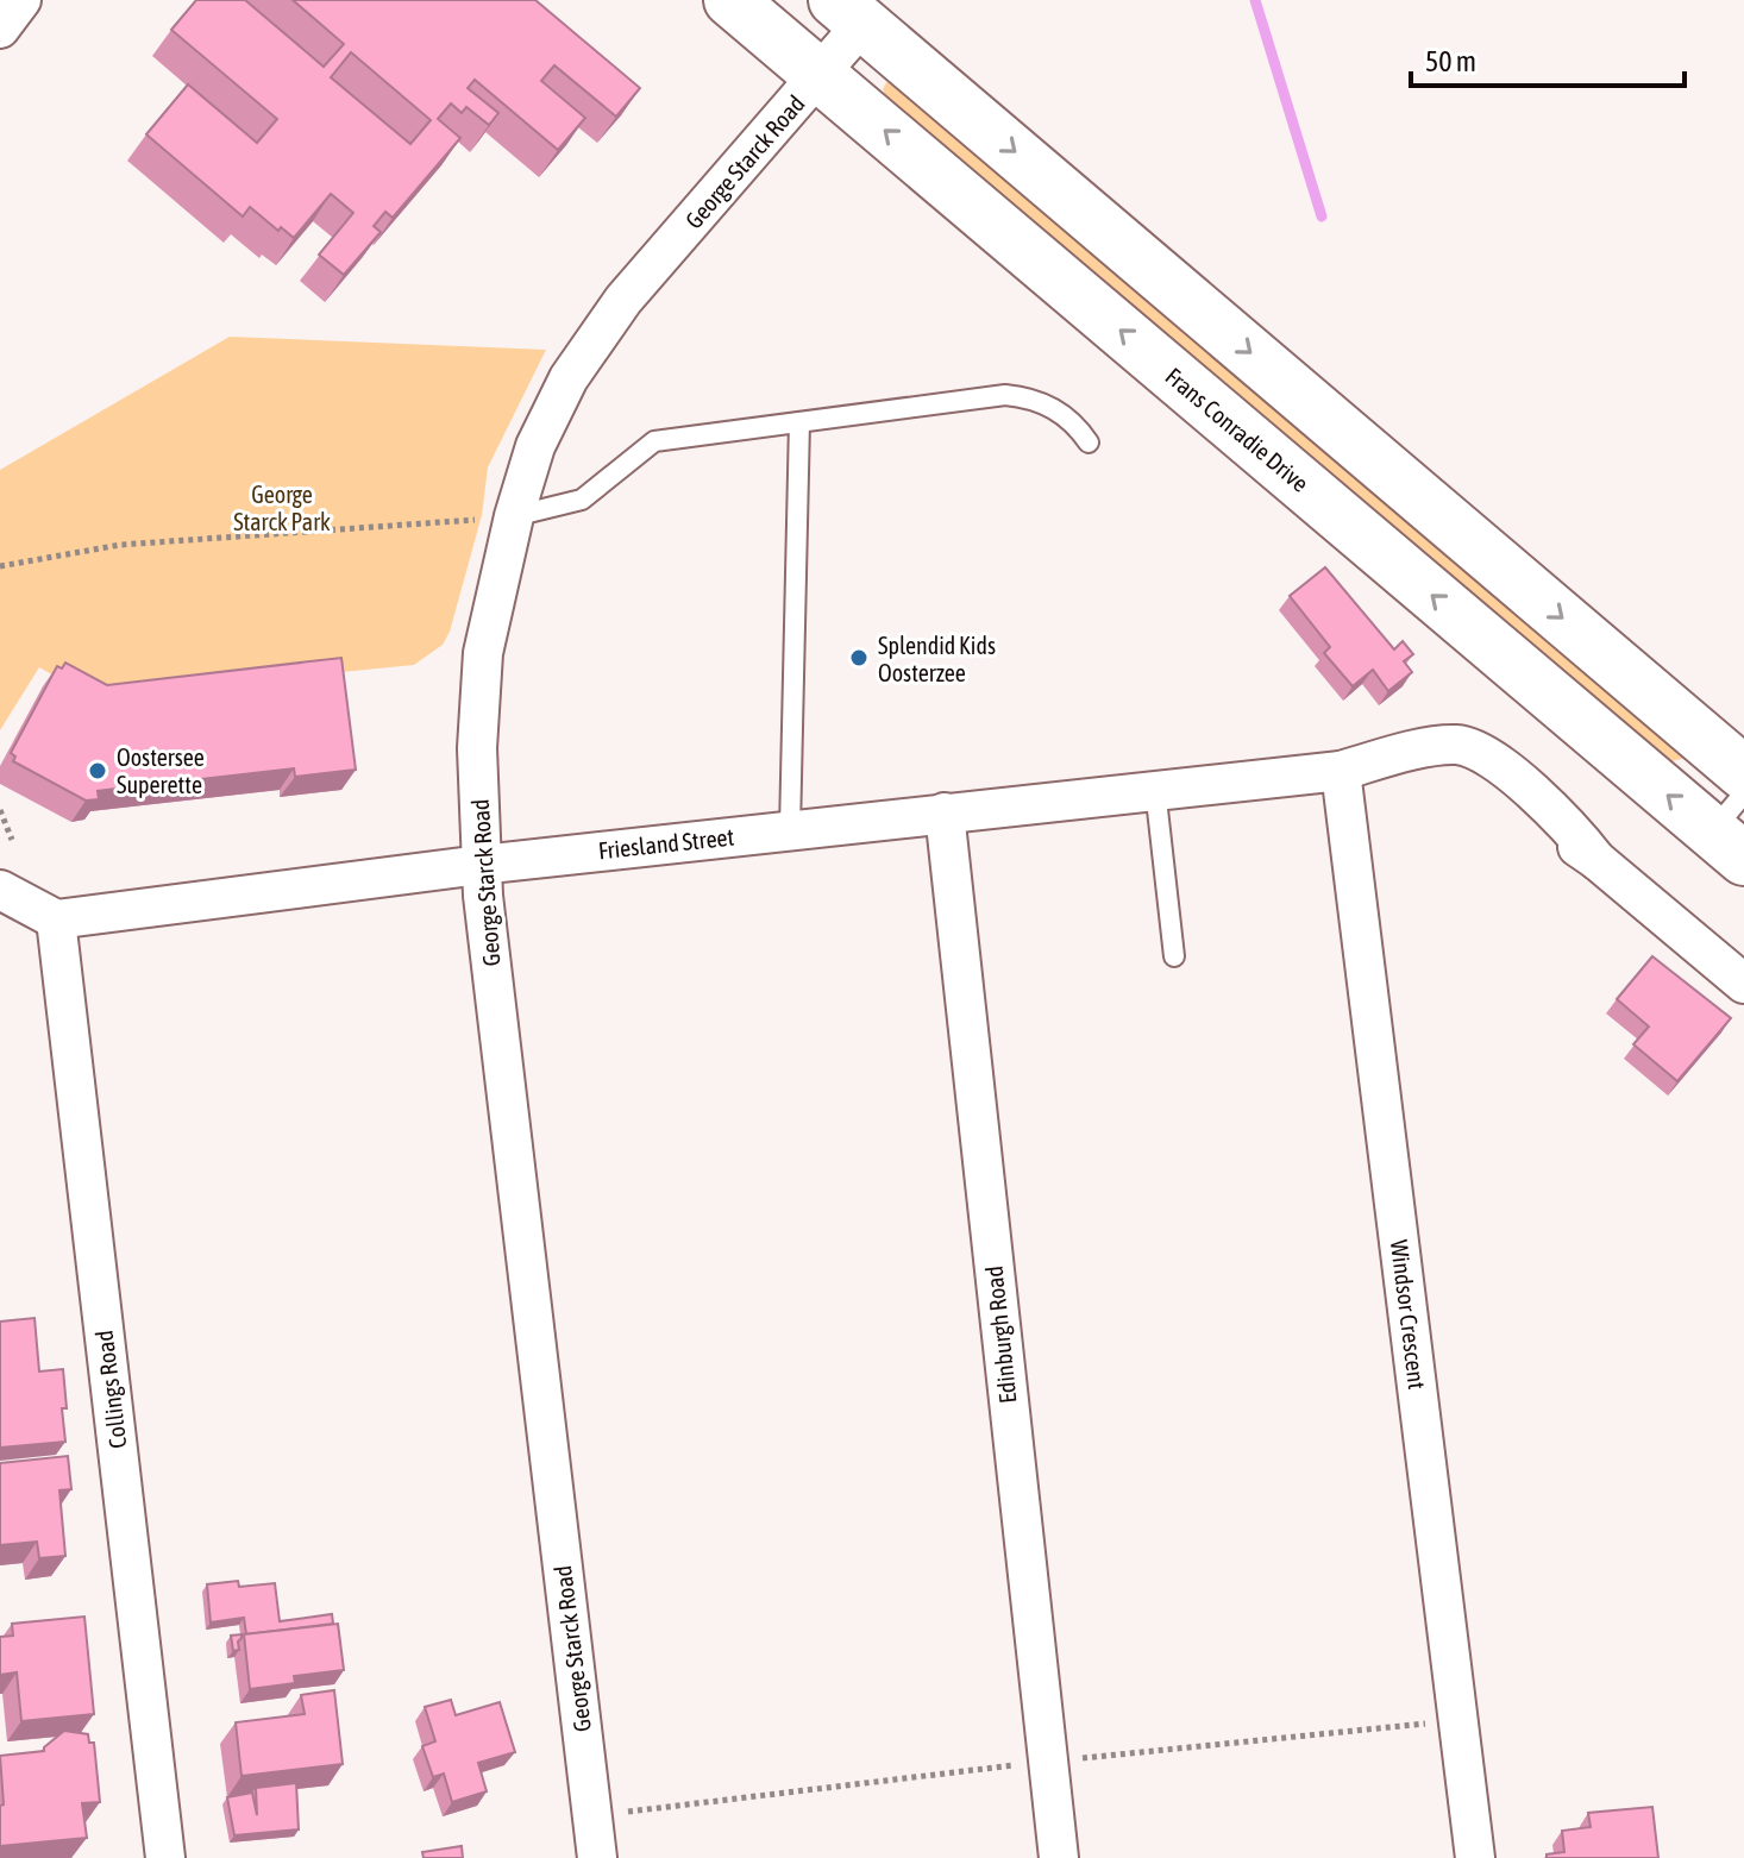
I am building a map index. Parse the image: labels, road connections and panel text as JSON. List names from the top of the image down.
{
  "streets": {
    "main road": ["Frans Conradie Drive"],
    "street": [
      "George Starck Road",
      "Friesland Street",
      "Windsor Crescent",
      "Edinburgh Road",
      "Collings Road"
    ]
  },
  "crossings": [
    ["George Starck Road", "Frans Conradie Drive"],
    ["George Starck Road", "Friesland Street"],
    ["Friesland Street", "Windsor Crescent"],
    ["Friesland Street", "Edinburgh Road"],
    ["Friesland Street", "Collings Road"]
  ],
  "parks": ["George Starck Park"],
  "places": ["Splendid Kids Oosterzee", "Oostersee Superette"],
  "scale_bar": "50 m"
}
